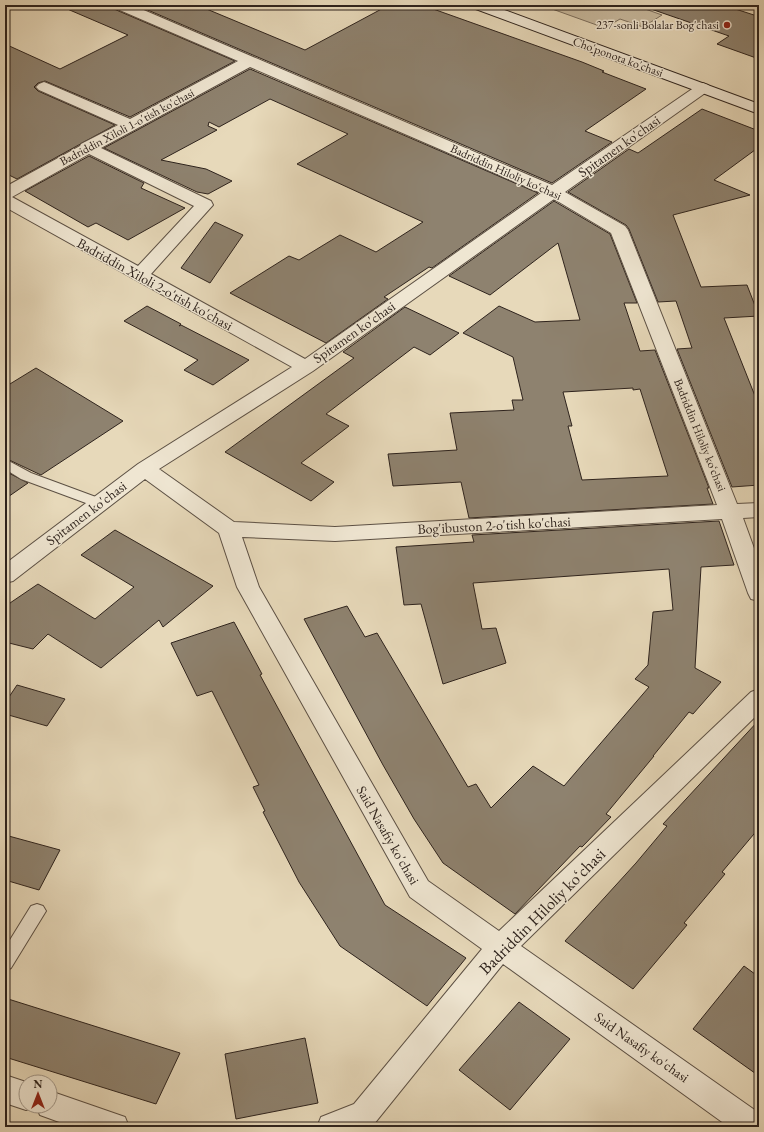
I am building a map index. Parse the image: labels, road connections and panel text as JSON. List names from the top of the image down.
{
  "streets": {
    "street": [
      "Cho'ponota ko'chasi",
      "Badriddin Xiloli 1-o'tish ko'chasi",
      "Spitamen ko'chasi",
      "Badriddin Hiloliy koʻchasi",
      "Badriddin Xiloli 2-o'tish ko'chasi",
      "Bog'ibuston 2-o'tish ko'chasi",
      "Said Nasafiy ko'chasi"
    ]
  },
  "crossings": [
    ["Cho'ponota ko'chasi", "Spitamen ko'chasi"],
    ["Badriddin Xiloli 1-o'tish ko'chasi", "Badriddin Hiloliy koʻchasi"],
    ["Spitamen ko'chasi", "Badriddin Hiloliy koʻchasi"],
    ["Spitamen ko'chasi", "Badriddin Xiloli 2-o'tish ko'chasi"],
    ["Badriddin Hiloliy koʻchasi", "Bog'ibuston 2-o'tish ko'chasi"],
    ["Badriddin Hiloliy koʻchasi", "Said Nasafiy ko'chasi"],
    ["Bog'ibuston 2-o'tish ko'chasi", "Said Nasafiy ko'chasi"]
  ],
  "places": ["237-sonli Bolalar Bog'chasi"],
  "north": "top"
}
